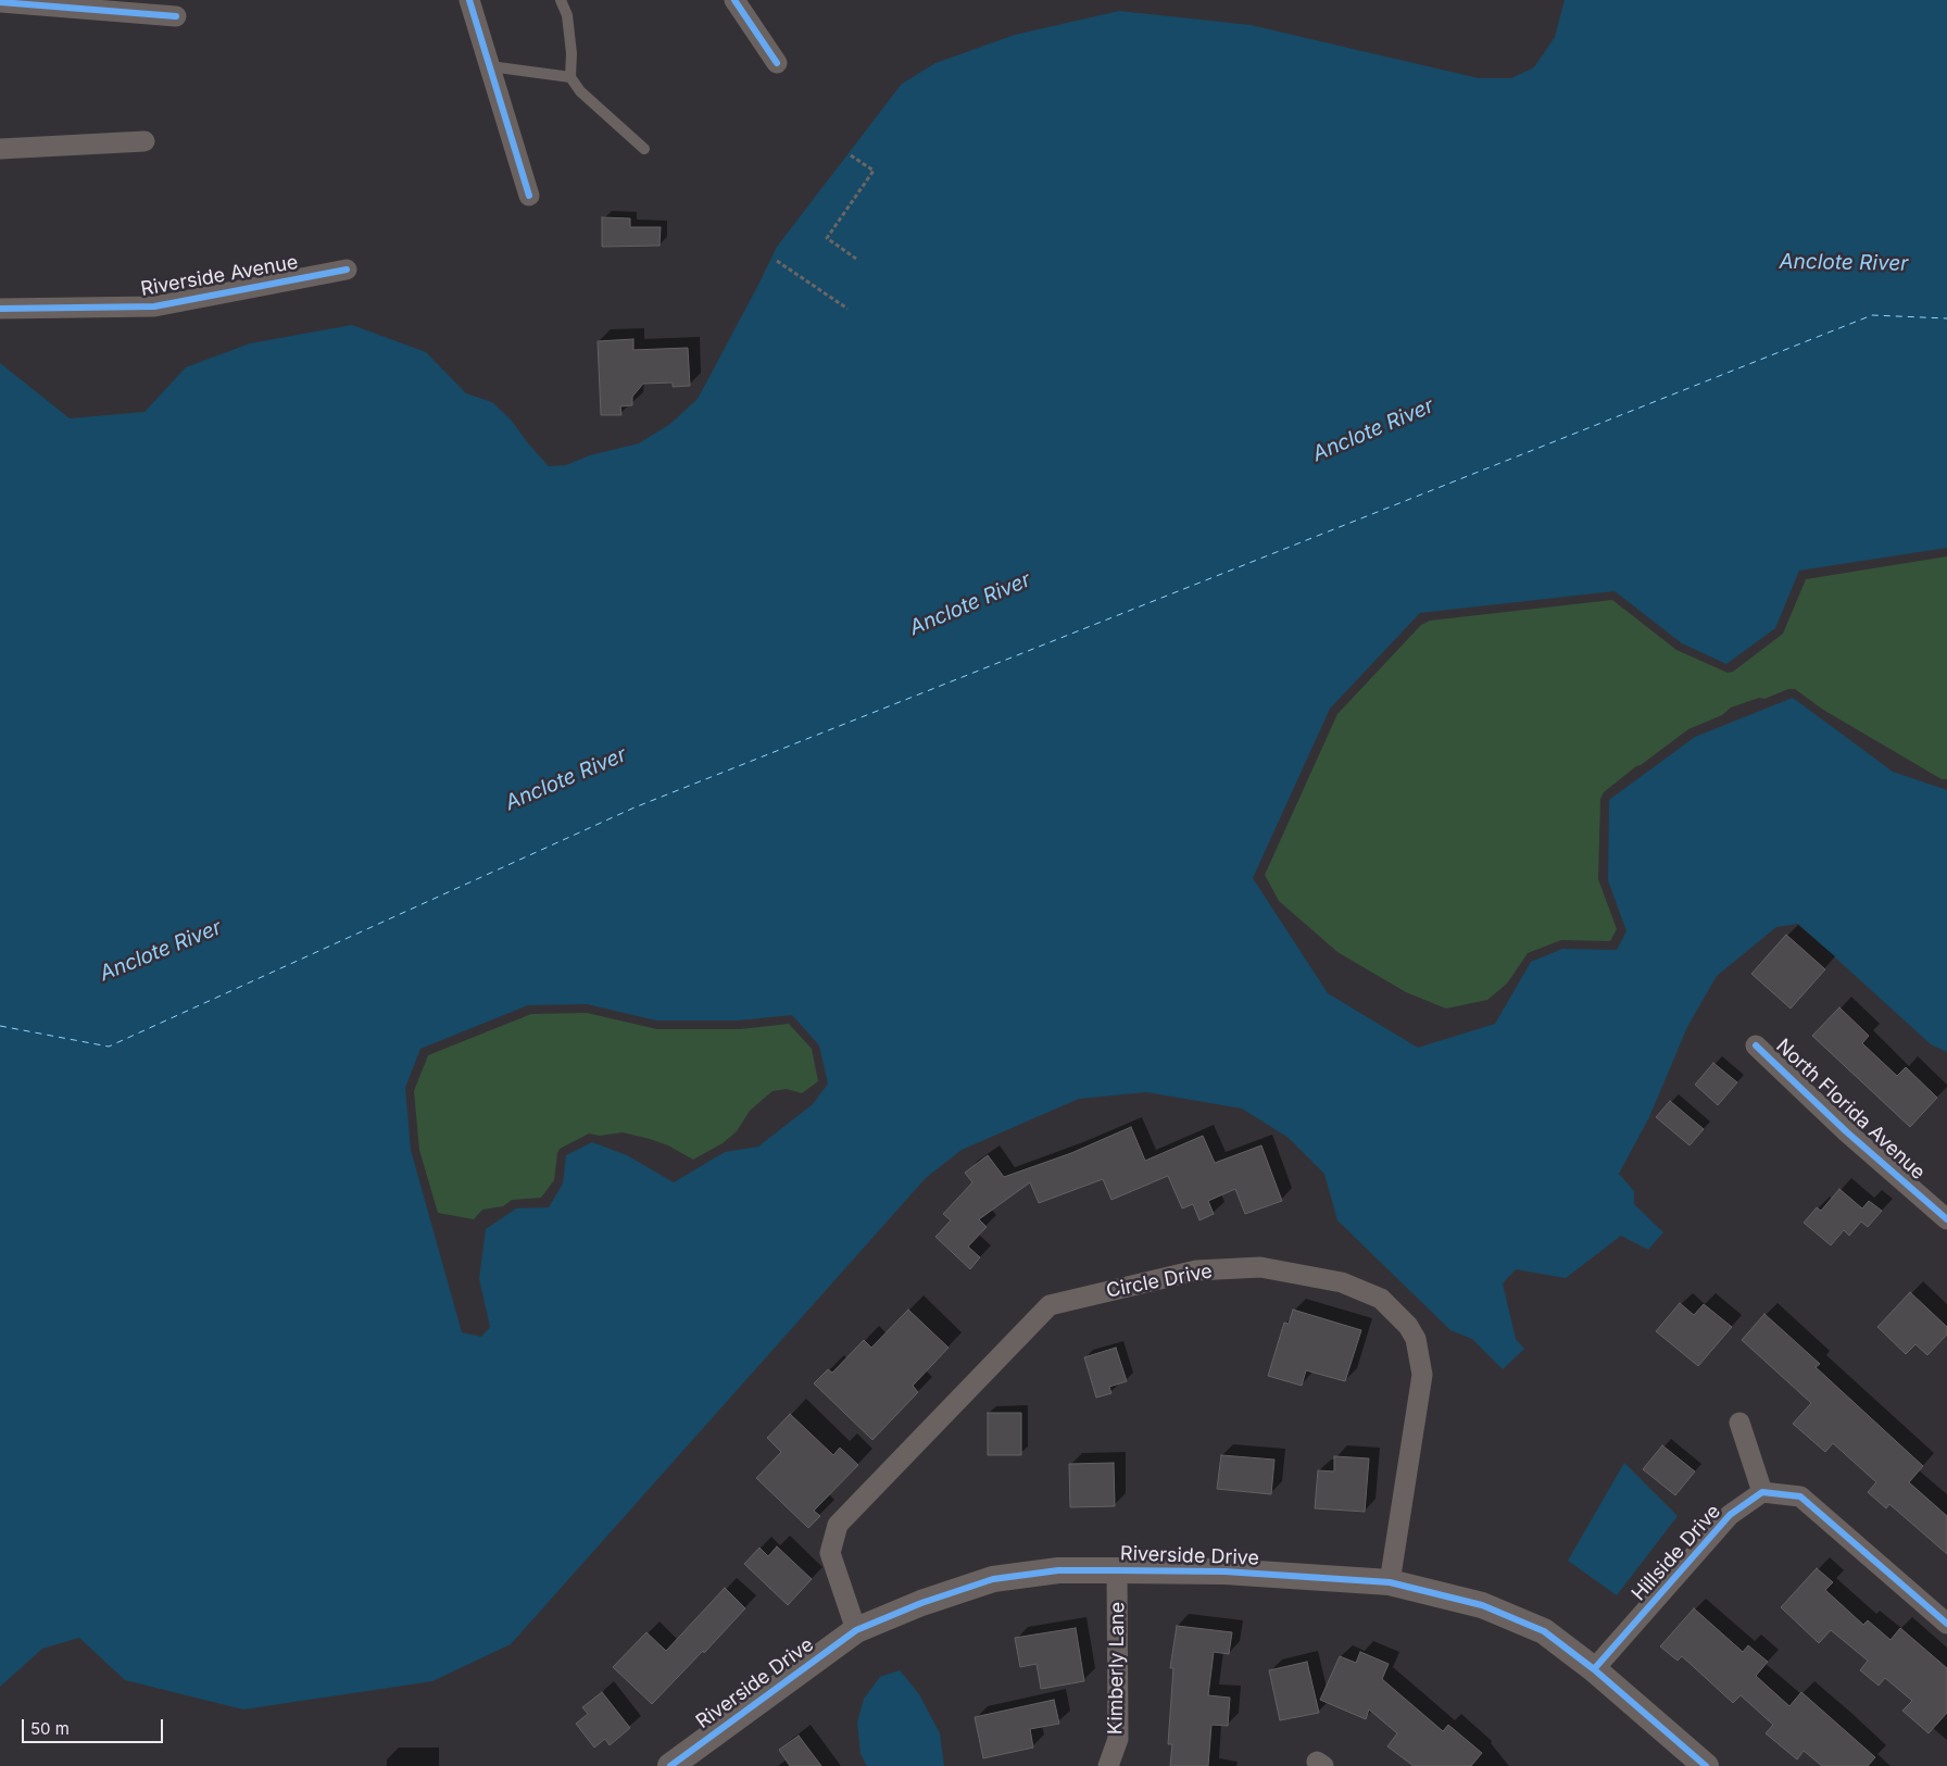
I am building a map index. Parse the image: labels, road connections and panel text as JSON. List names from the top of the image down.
{
  "streets": {
    "street": [
      "Riverside Avenue",
      "North Florida Avenue",
      "Circle Drive",
      "Hillside Drive",
      "Riverside Drive",
      "Kimberly Lane"
    ]
  },
  "crossings": [
    ["Circle Drive", "Riverside Drive"],
    ["Hillside Drive", "Riverside Drive"],
    ["Riverside Drive", "Kimberly Lane"]
  ],
  "water": ["Anclote River"],
  "scale_bar": "50 m"
}
